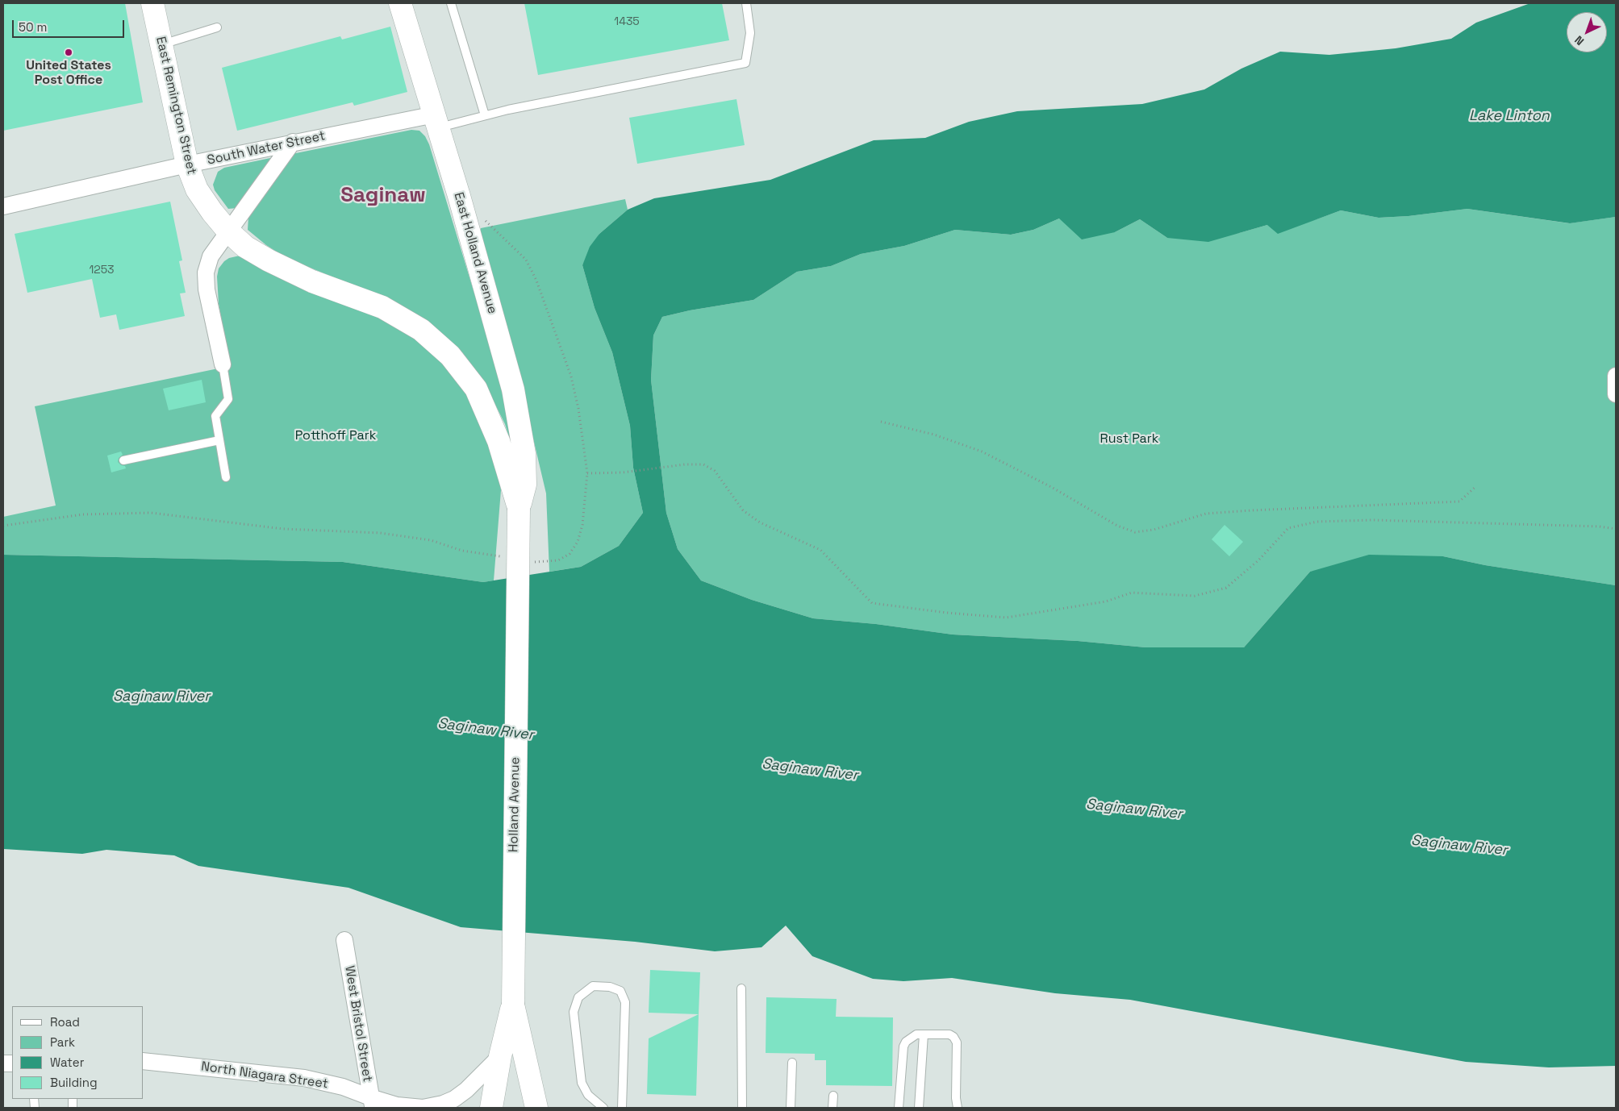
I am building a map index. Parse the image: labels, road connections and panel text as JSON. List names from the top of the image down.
{
  "streets": {
    "main road": ["East Remington Street", "East Holland Avenue", "Holland Avenue"],
    "street": ["South Water Street", "West Bristol Street", "North Niagara Street"]
  },
  "crossings": [
    ["East Remington Street", "South Water Street"],
    ["East Remington Street", "East Holland Avenue"],
    ["East Remington Street", "Holland Avenue"],
    ["South Water Street", "East Holland Avenue"],
    ["East Holland Avenue", "Holland Avenue"],
    ["West Bristol Street", "North Niagara Street"]
  ],
  "districts": ["Saginaw"],
  "water": ["Lake Linton", "Saginaw River"],
  "parks": ["Potthoff Park", "Rust Park"],
  "places": ["United States Post Office"],
  "house_numbers": ["1435", "1253"],
  "legend": [
    "Road",
    "Park",
    "Water",
    "Building"
  ],
  "scale_bar": "50 m",
  "north": "bottom left"
}
